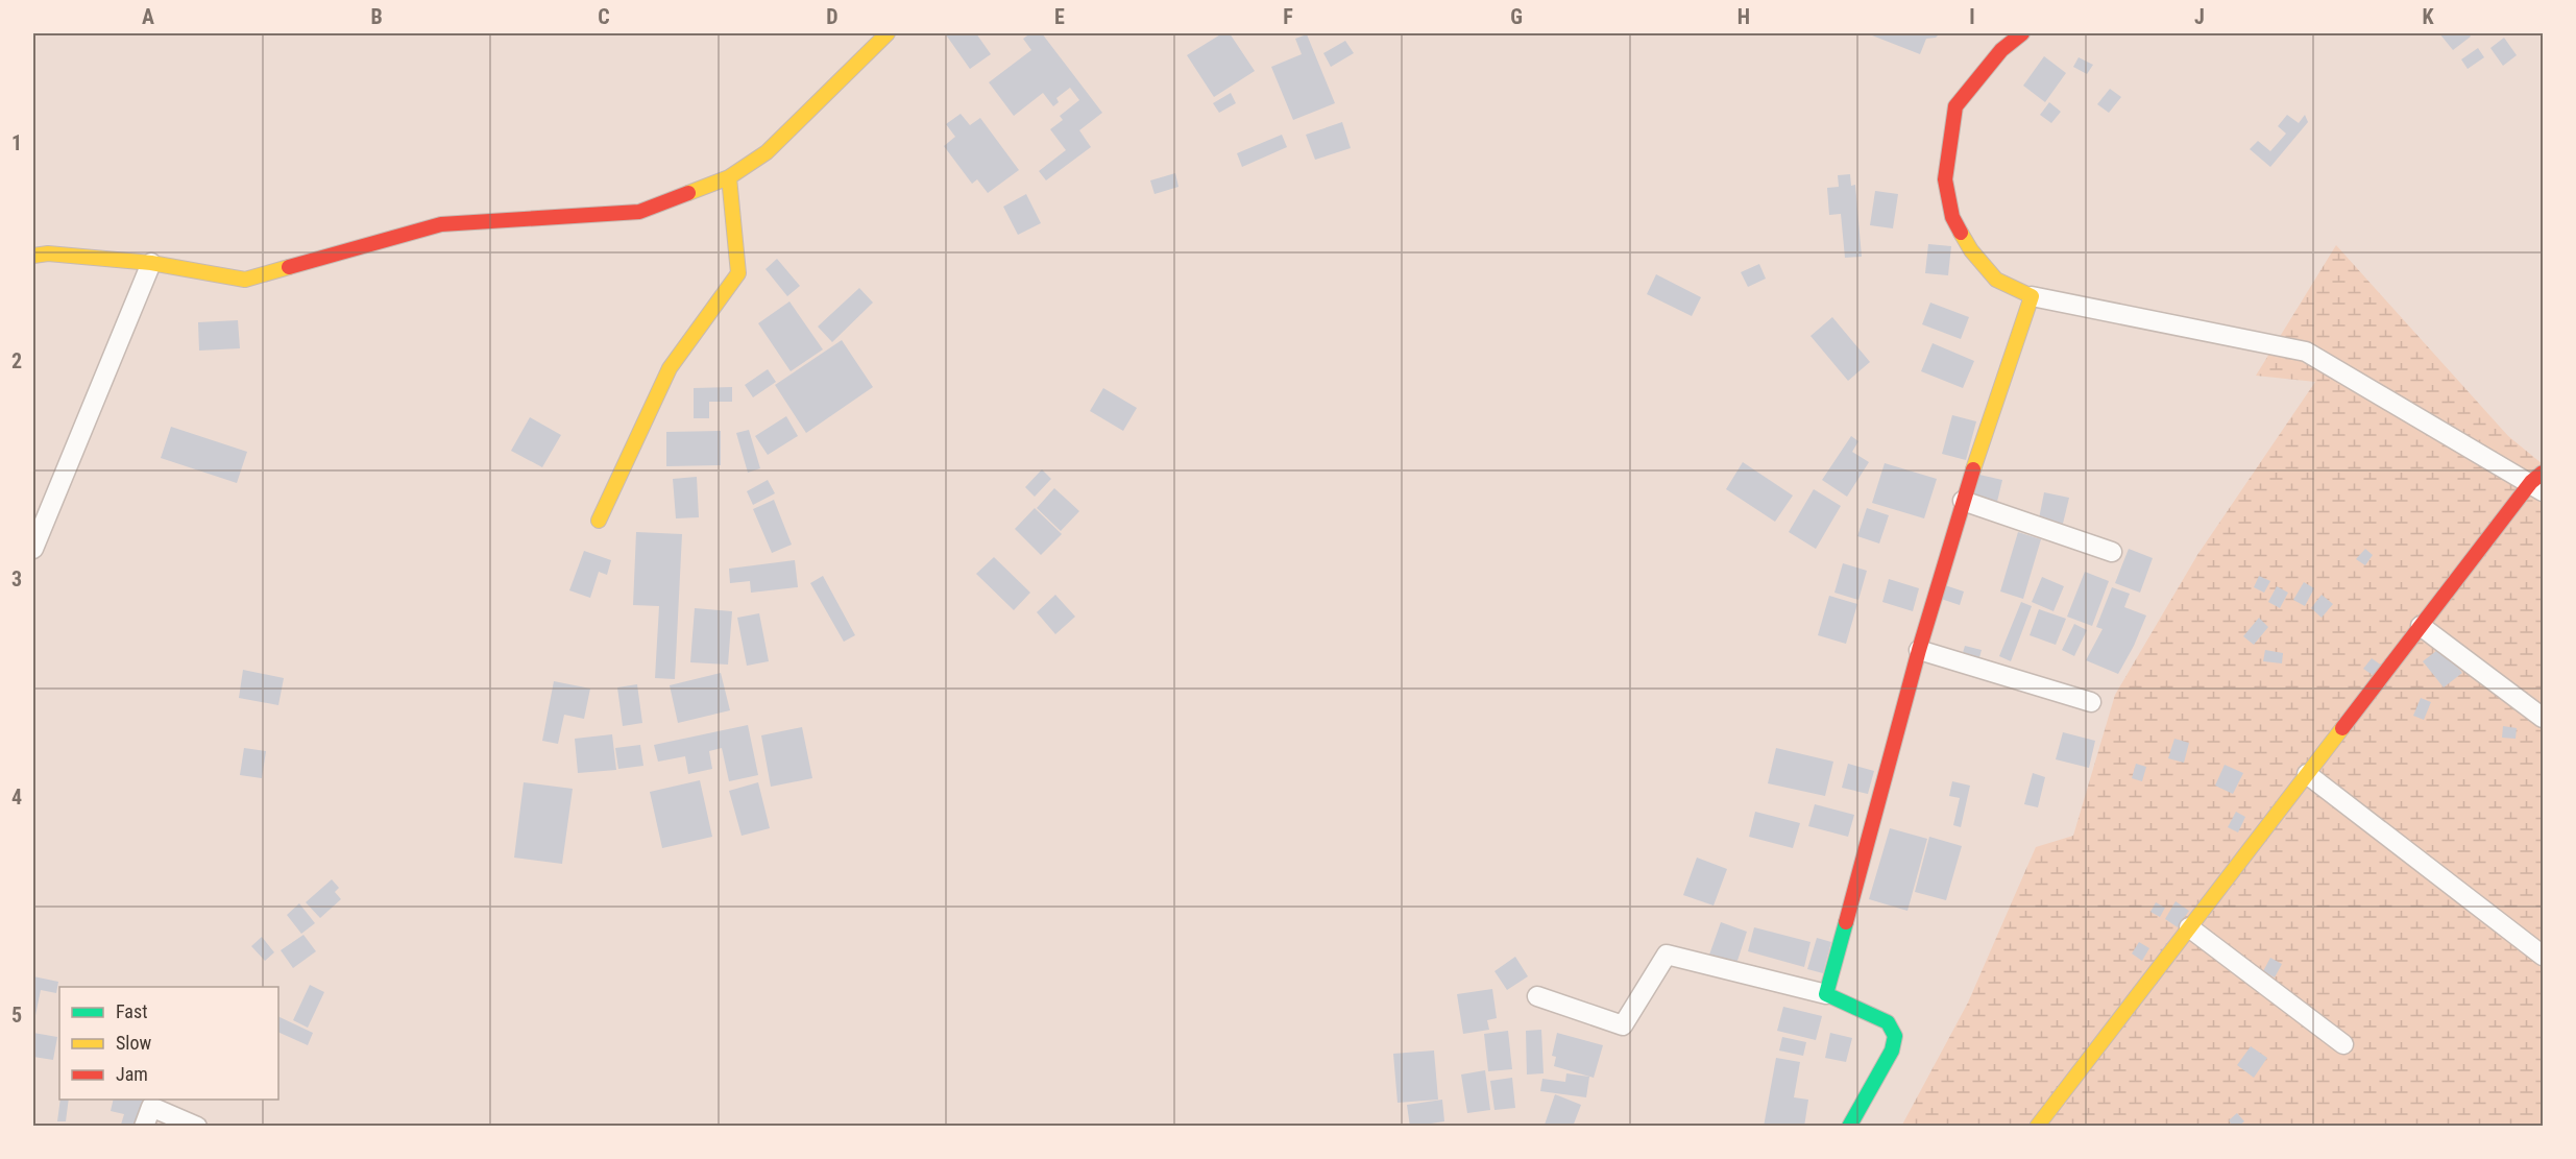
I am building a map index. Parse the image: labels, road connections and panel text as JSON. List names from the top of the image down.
{
  "legend": ["Fast", "Slow", "Jam"],
  "grid": {
    "columns": [
      "A",
      "B",
      "C",
      "D",
      "E",
      "F",
      "G",
      "H",
      "I",
      "J",
      "K"
    ],
    "rows": [
      "1",
      "2",
      "3",
      "4",
      "5"
    ]
  }
}
